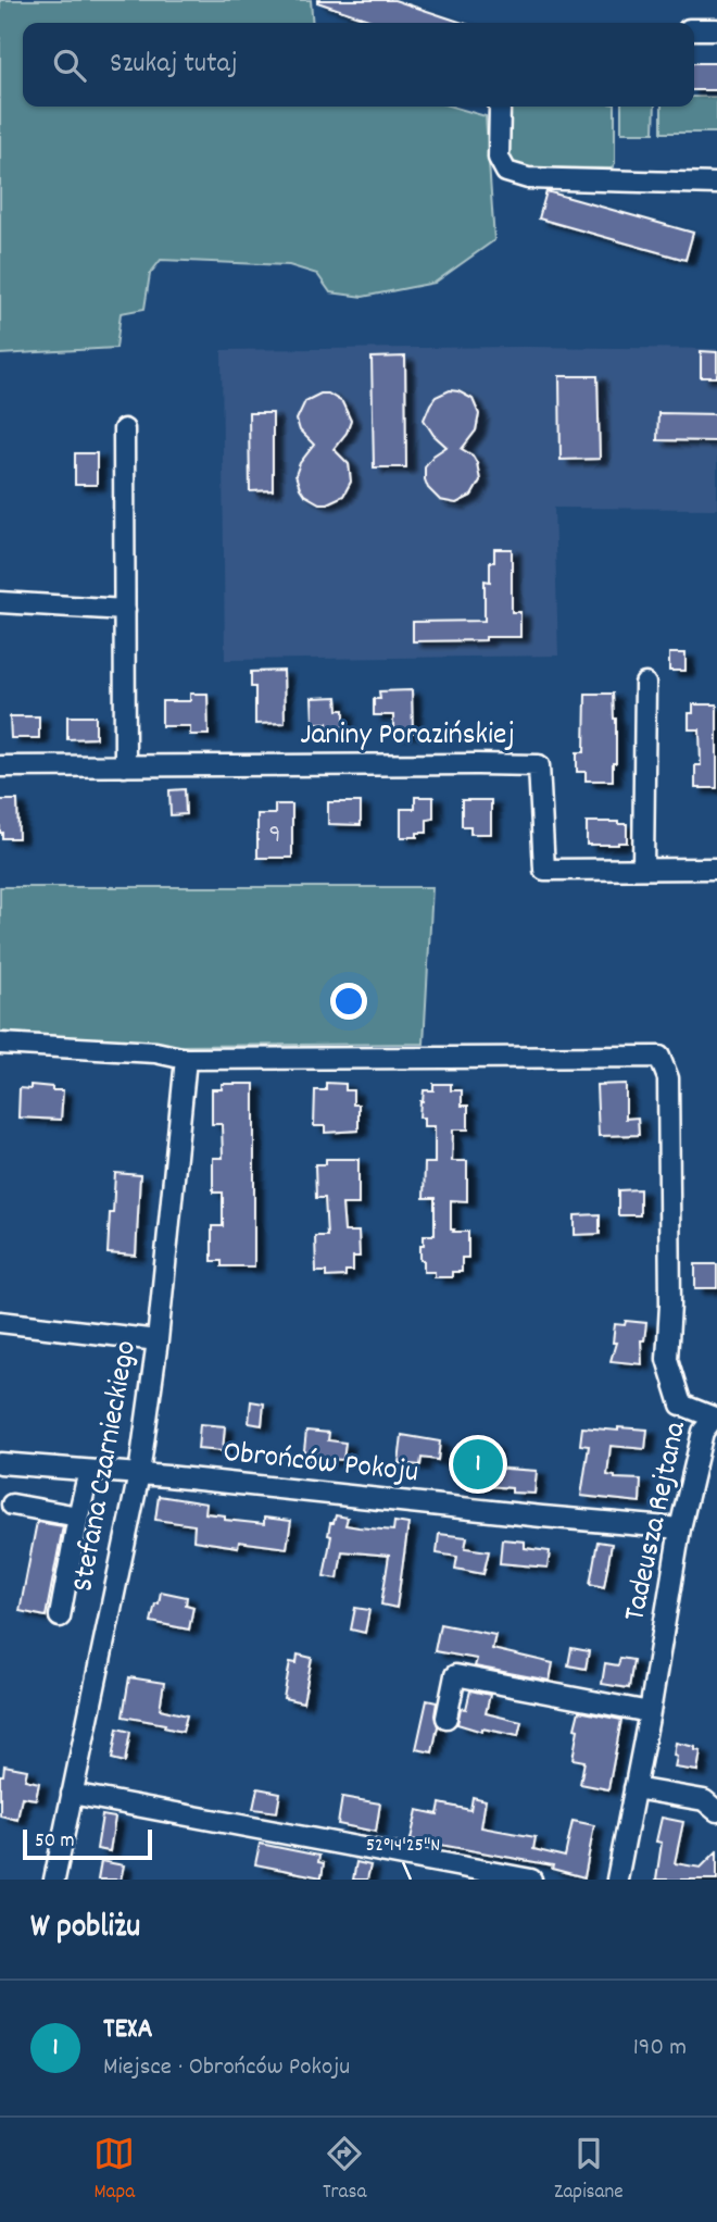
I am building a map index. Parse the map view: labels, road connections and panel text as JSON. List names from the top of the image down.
{
  "streets": {
    "street": [
      "Janiny Porazińskiej",
      "Obrońców Pokoju",
      "Stefana Czarnieckiego",
      "Tadeusza Rejtana"
    ]
  },
  "crossings": [
    ["Obrońców Pokoju", "Stefana Czarnieckiego"],
    ["Obrońców Pokoju", "Tadeusza Rejtana"],
    ["Stefana Czarnieckiego", "Tadeusza Rejtana"]
  ],
  "house_numbers": ["9"],
  "scale_bar": "50 m",
  "page": {
    "search": "Szukaj tutaj",
    "pins": "1",
    "scale": "50 m",
    "heading": "W pobliżu",
    "list": [
      {
        "mark": "1",
        "name": "TEXA",
        "note": "Miejsce · Obrońców Pokoju",
        "value": "190 m"
      }
    ],
    "nav": ["Mapa", "Trasa", "Zapisane"]
  },
  "coordinates": ["52°14'25\"N"]
}
